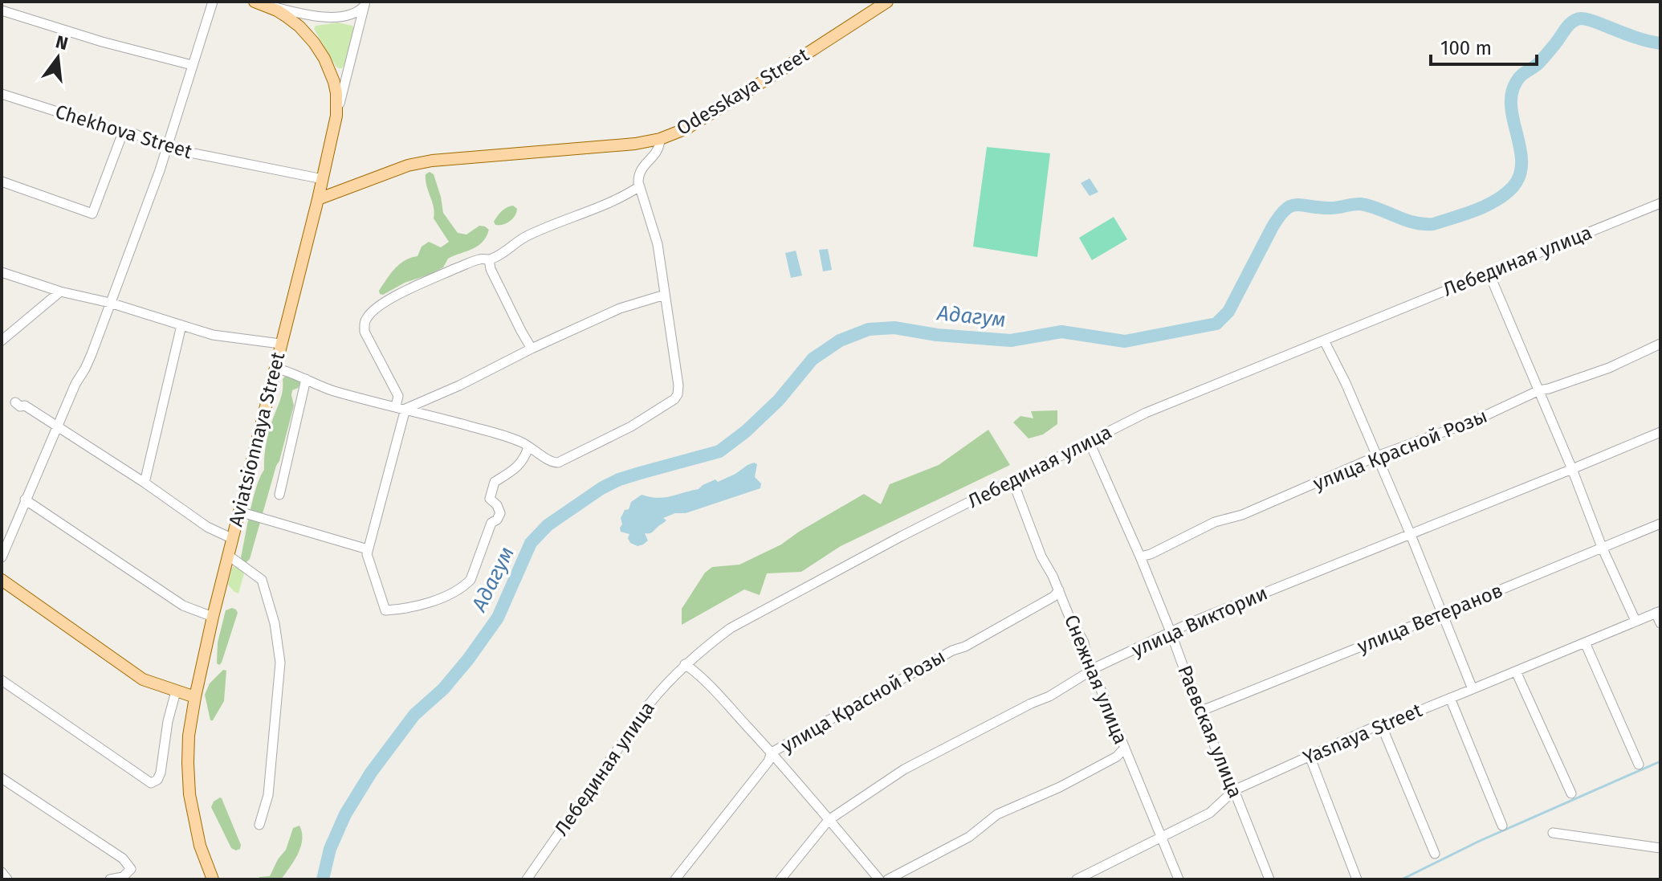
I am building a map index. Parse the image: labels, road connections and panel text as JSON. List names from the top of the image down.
{
  "streets": {
    "main road": ["Odesskaya Street", "Aviatsionnaya Street"],
    "street": [
      "Chekhova Street",
      "Лебединая улица",
      "улица Красной Розы",
      "улица Ветеранов",
      "улица Виктории",
      "Снежная улица",
      "Раевская улица",
      "Yasnaya Street"
    ]
  },
  "crossings": [
    ["Odesskaya Street", "Aviatsionnaya Street"],
    ["Chekhova Street", "Aviatsionnaya Street"],
    ["Лебединая улица", "Снежная улица"],
    ["Лебединая улица", "Раевская улица"],
    ["улица Красной Розы", "Снежная улица"],
    ["улица Красной Розы", "Раевская улица"],
    ["улица Ветеранов", "Раевская улица"],
    ["улица Виктории", "Снежная улица"],
    ["улица Виктории", "Раевская улица"],
    ["Снежная улица", "Yasnaya Street"],
    ["Раевская улица", "Yasnaya Street"]
  ],
  "water": ["Адагум"],
  "scale_bar": "100 m",
  "north": "top"
}
